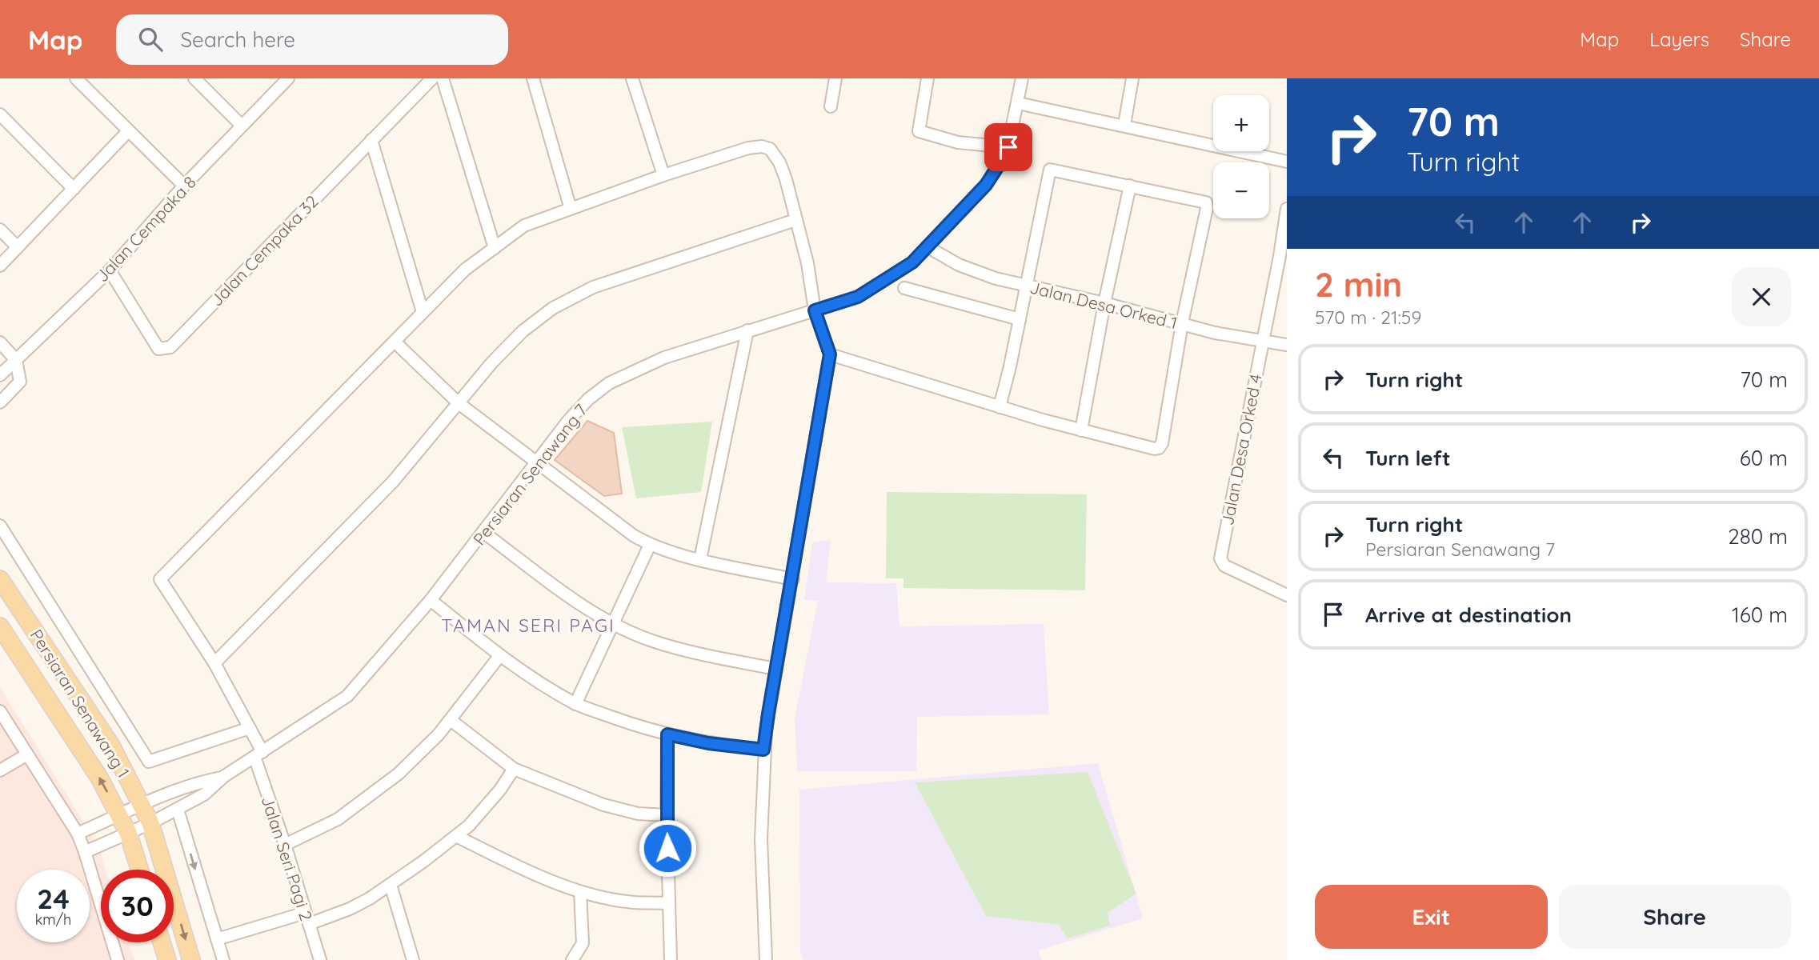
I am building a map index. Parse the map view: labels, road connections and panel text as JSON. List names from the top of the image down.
{
  "streets": {
    "main road": ["Persiaran Senawang 1"],
    "street": [
      "Jalan Cempaka 8",
      "Jalan Cempaka 32",
      "Jalan Desa Orked 1",
      "Jalan Desa Orked 4",
      "Persiaran Senawang 7",
      "Jalan Seri Pagi 2"
    ]
  },
  "crossings": [
    ["Jalan Cempaka 8", "Jalan Cempaka 32"],
    ["Jalan Desa Orked 1", "Jalan Desa Orked 4"],
    ["Jalan Desa Orked 1", "Persiaran Senawang 7"],
    ["Persiaran Senawang 7", "Jalan Seri Pagi 2"]
  ],
  "districts": ["TAMAN SERI PAGI"],
  "page": {
    "header": "Map",
    "search": "Search here",
    "nav": ["Map", "Layers", "Share"],
    "turn": ["70 m", "Turn right"],
    "map_buttons": ["+", "−"],
    "heading": ["2 min", "570 m · 21:59"],
    "list": [
      {
        "name": "Turn right",
        "value": "70 m"
      },
      {
        "name": "Turn left",
        "value": "60 m"
      },
      {
        "name": "Turn right",
        "note": "Persiaran Senawang 7",
        "value": "280 m"
      },
      {
        "name": "Arrive at destination",
        "value": "160 m"
      }
    ],
    "speed": "24 km/h",
    "limit": "30",
    "buttons": ["Exit", "Share"]
  }
}
